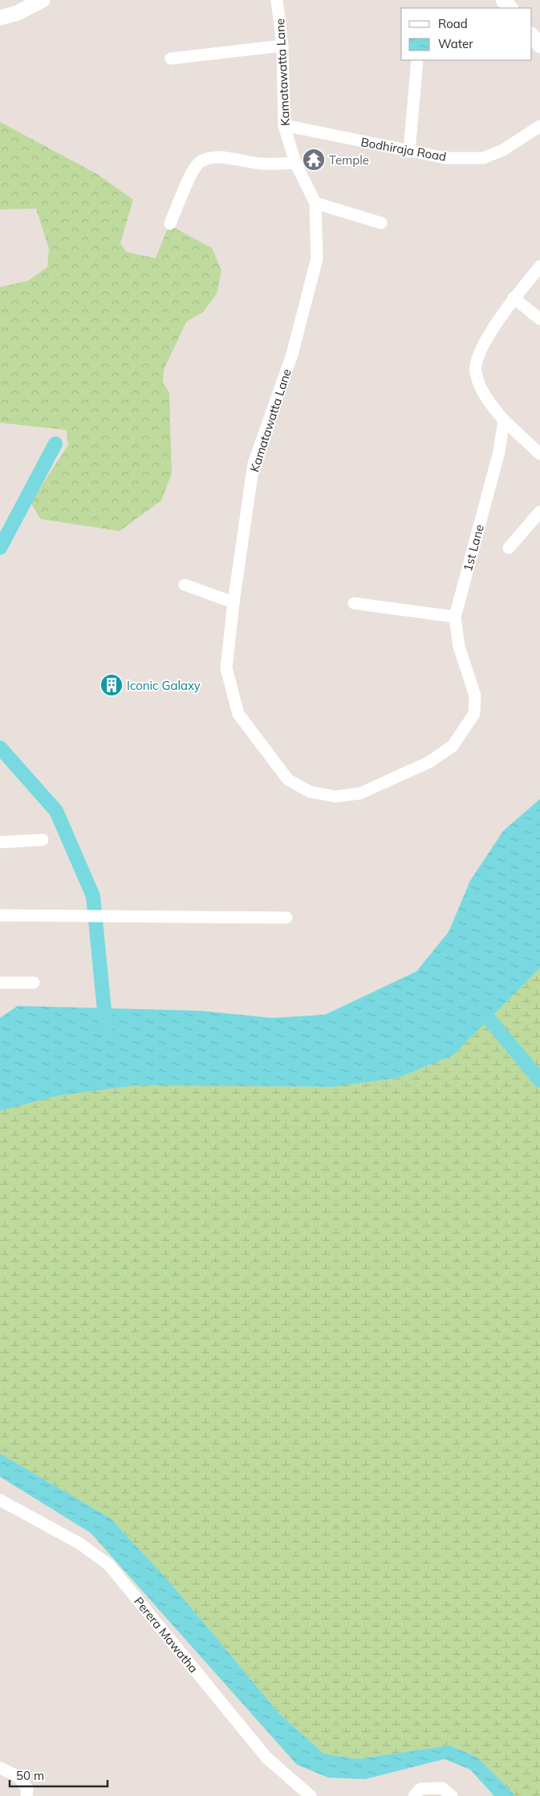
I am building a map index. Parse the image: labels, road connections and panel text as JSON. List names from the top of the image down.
{
  "streets": {
    "street": [
      "Kamatawatta Lane",
      "Bodhiraja Road",
      "1st Lane",
      "Perera Mawatha"
    ]
  },
  "crossings": [
    ["Kamatawatta Lane", "Bodhiraja Road"],
    ["Kamatawatta Lane", "1st Lane"]
  ],
  "places": {
    "temple": ["Temple"],
    "building": ["Iconic Galaxy"]
  },
  "legend": ["Road", "Water"],
  "scale_bar": "50 m"
}
